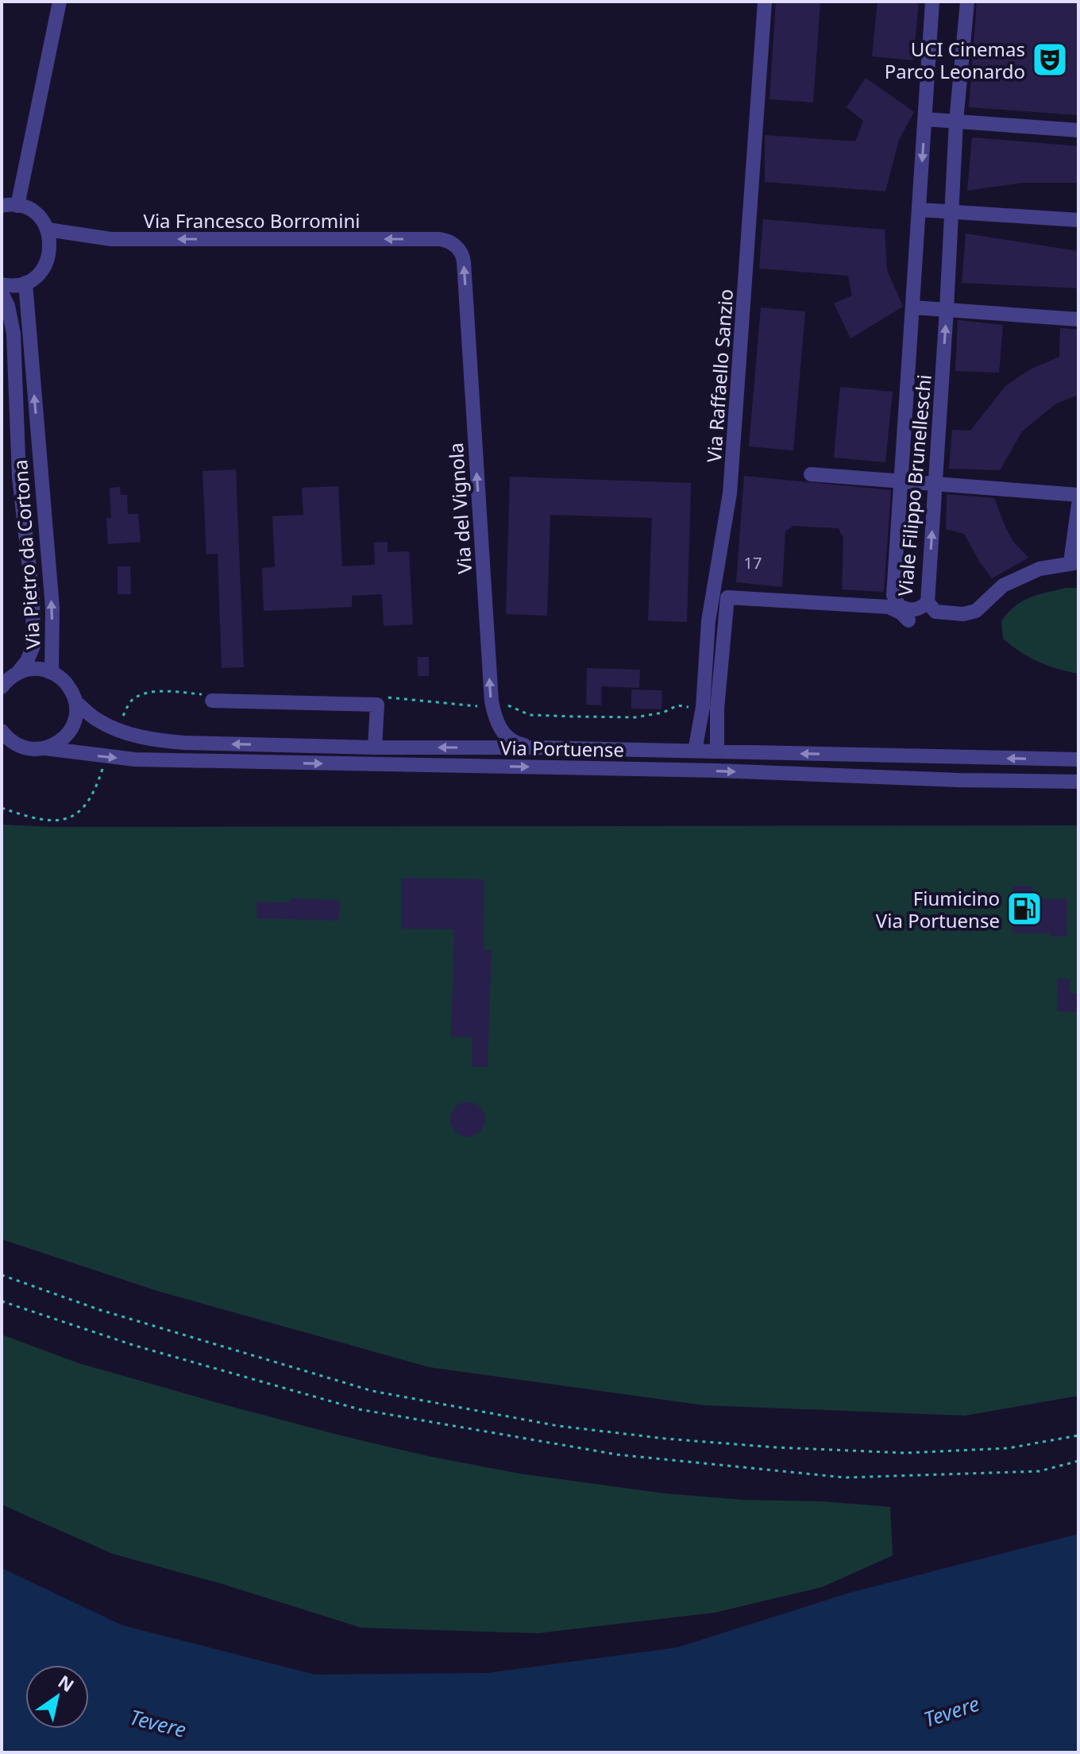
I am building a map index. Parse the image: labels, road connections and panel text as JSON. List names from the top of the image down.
{
  "streets": {
    "street": [
      "Via Francesco Borromini",
      "Via Raffaello Sanzio",
      "Viale Filippo Brunelleschi",
      "Via del Vignola",
      "Via Pietro da Cortona",
      "Via Portuense"
    ]
  },
  "crossings": [
    ["Via Francesco Borromini", "Via del Vignola"],
    ["Via Raffaello Sanzio", "Via Portuense"],
    ["Via del Vignola", "Via Portuense"],
    ["Via Pietro da Cortona", "Via Portuense"]
  ],
  "one_way": ["Via Francesco Borromini", "Via del Vignola"],
  "water": ["Tevere"],
  "places": {
    "theatre": ["UCI Cinemas Parco Leonardo"],
    "fuel station": ["Fiumicino Via Portuense"]
  },
  "house_numbers": ["17"],
  "north": "top right"
}
